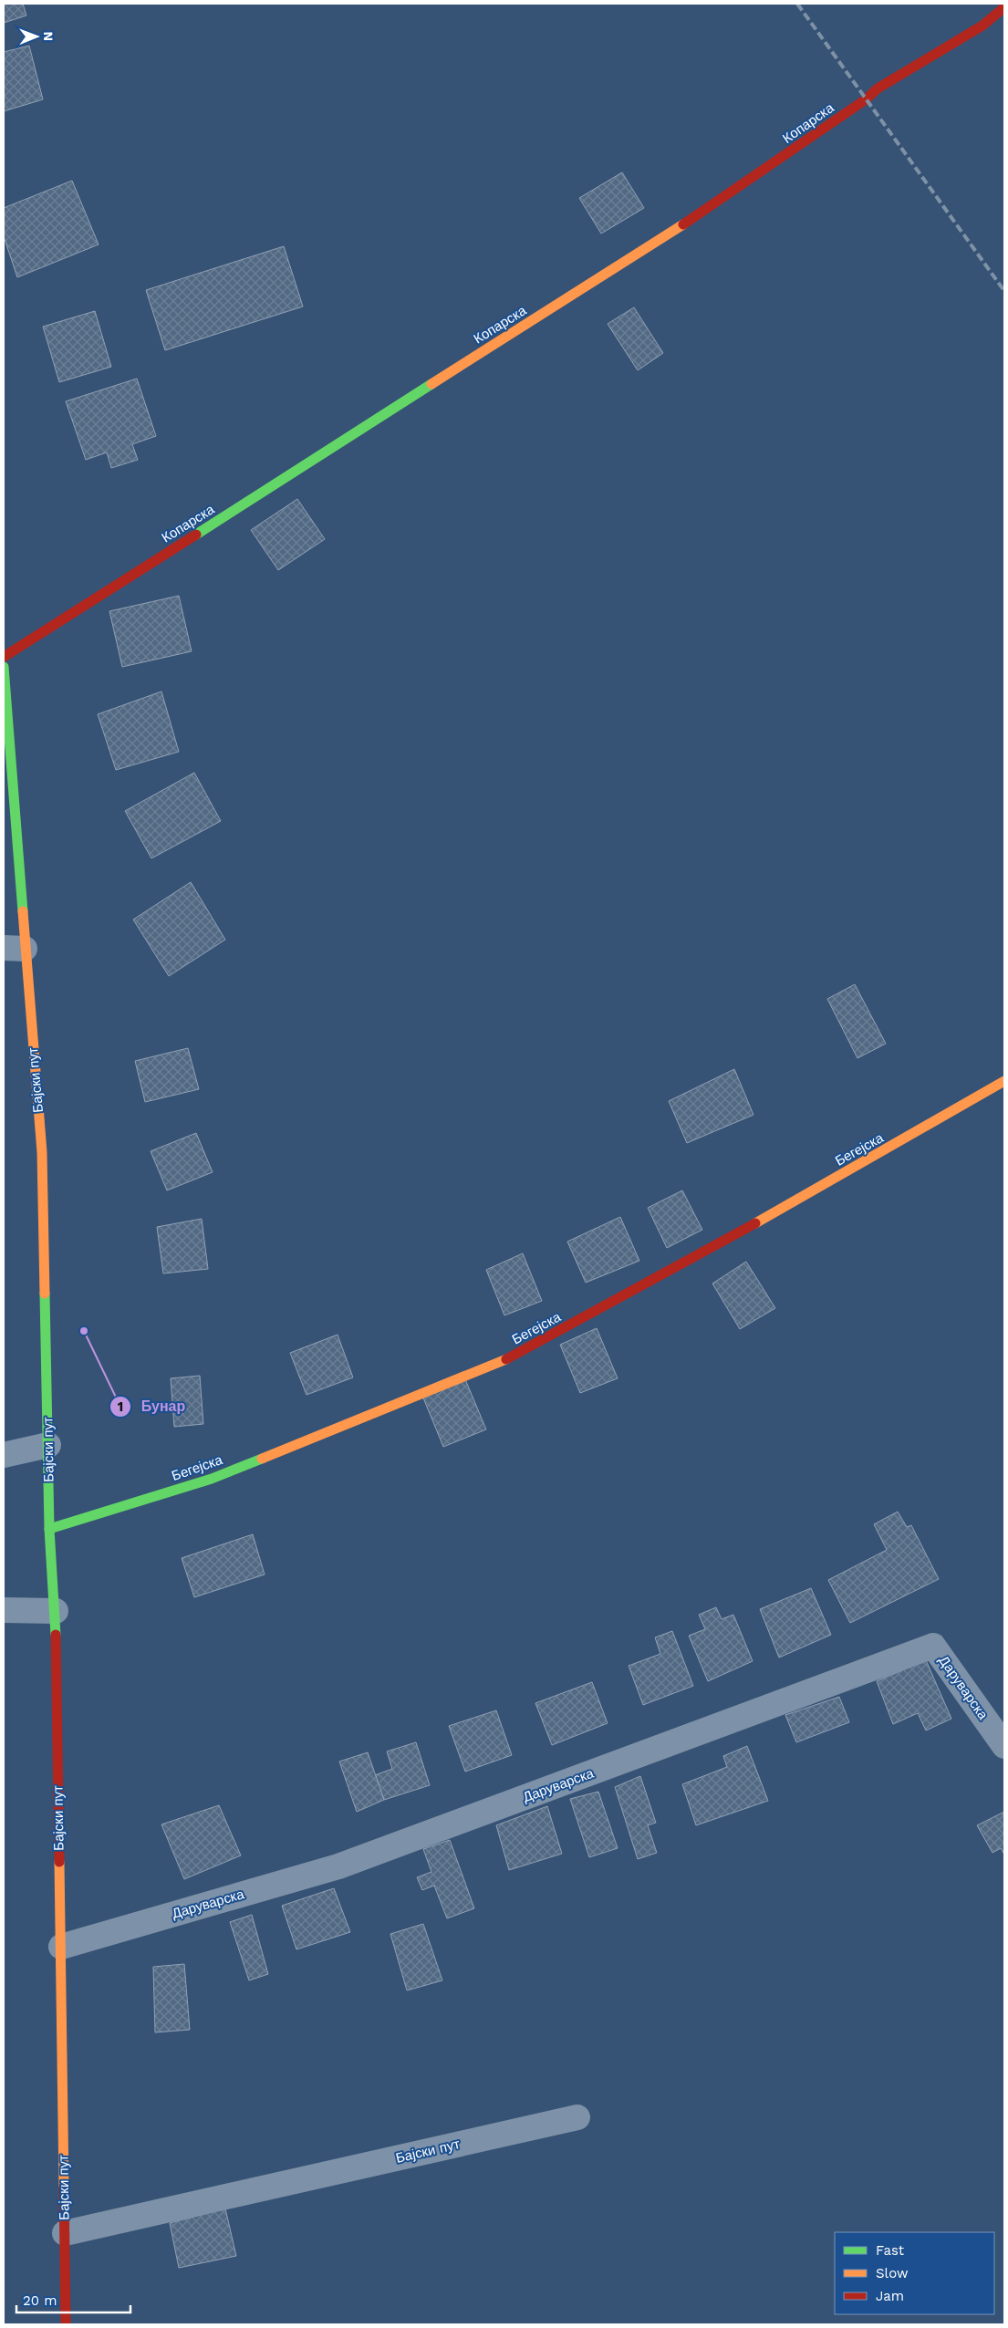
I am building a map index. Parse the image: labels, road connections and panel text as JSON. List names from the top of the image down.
{
  "streets": {
    "street": [
      "Копарска",
      "Бајски пут",
      "Бегејска",
      "Даруварска"
    ]
  },
  "crossings": [
    ["Бајски пут", "Бегејска"],
    ["Бајски пут", "Даруварска"]
  ],
  "places": ["Бунар"],
  "legend": ["Fast", "Slow", "Jam"],
  "scale_bar": "20 m",
  "north": "right"
}
